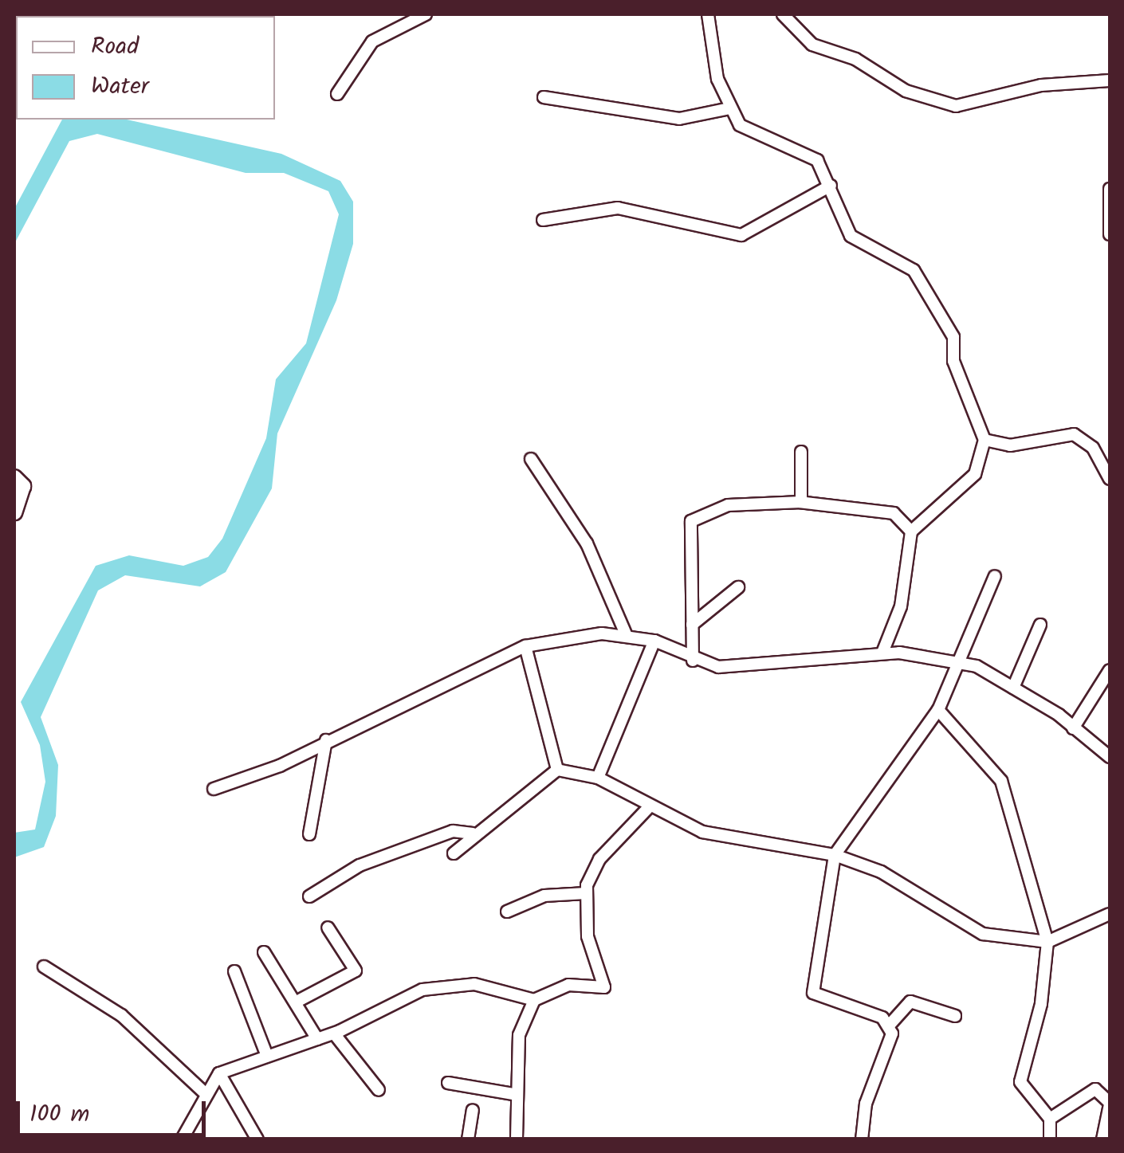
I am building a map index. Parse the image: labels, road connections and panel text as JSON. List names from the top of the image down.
{
  "legend": ["Road", "Water"],
  "scale_bar": "100 m"
}
